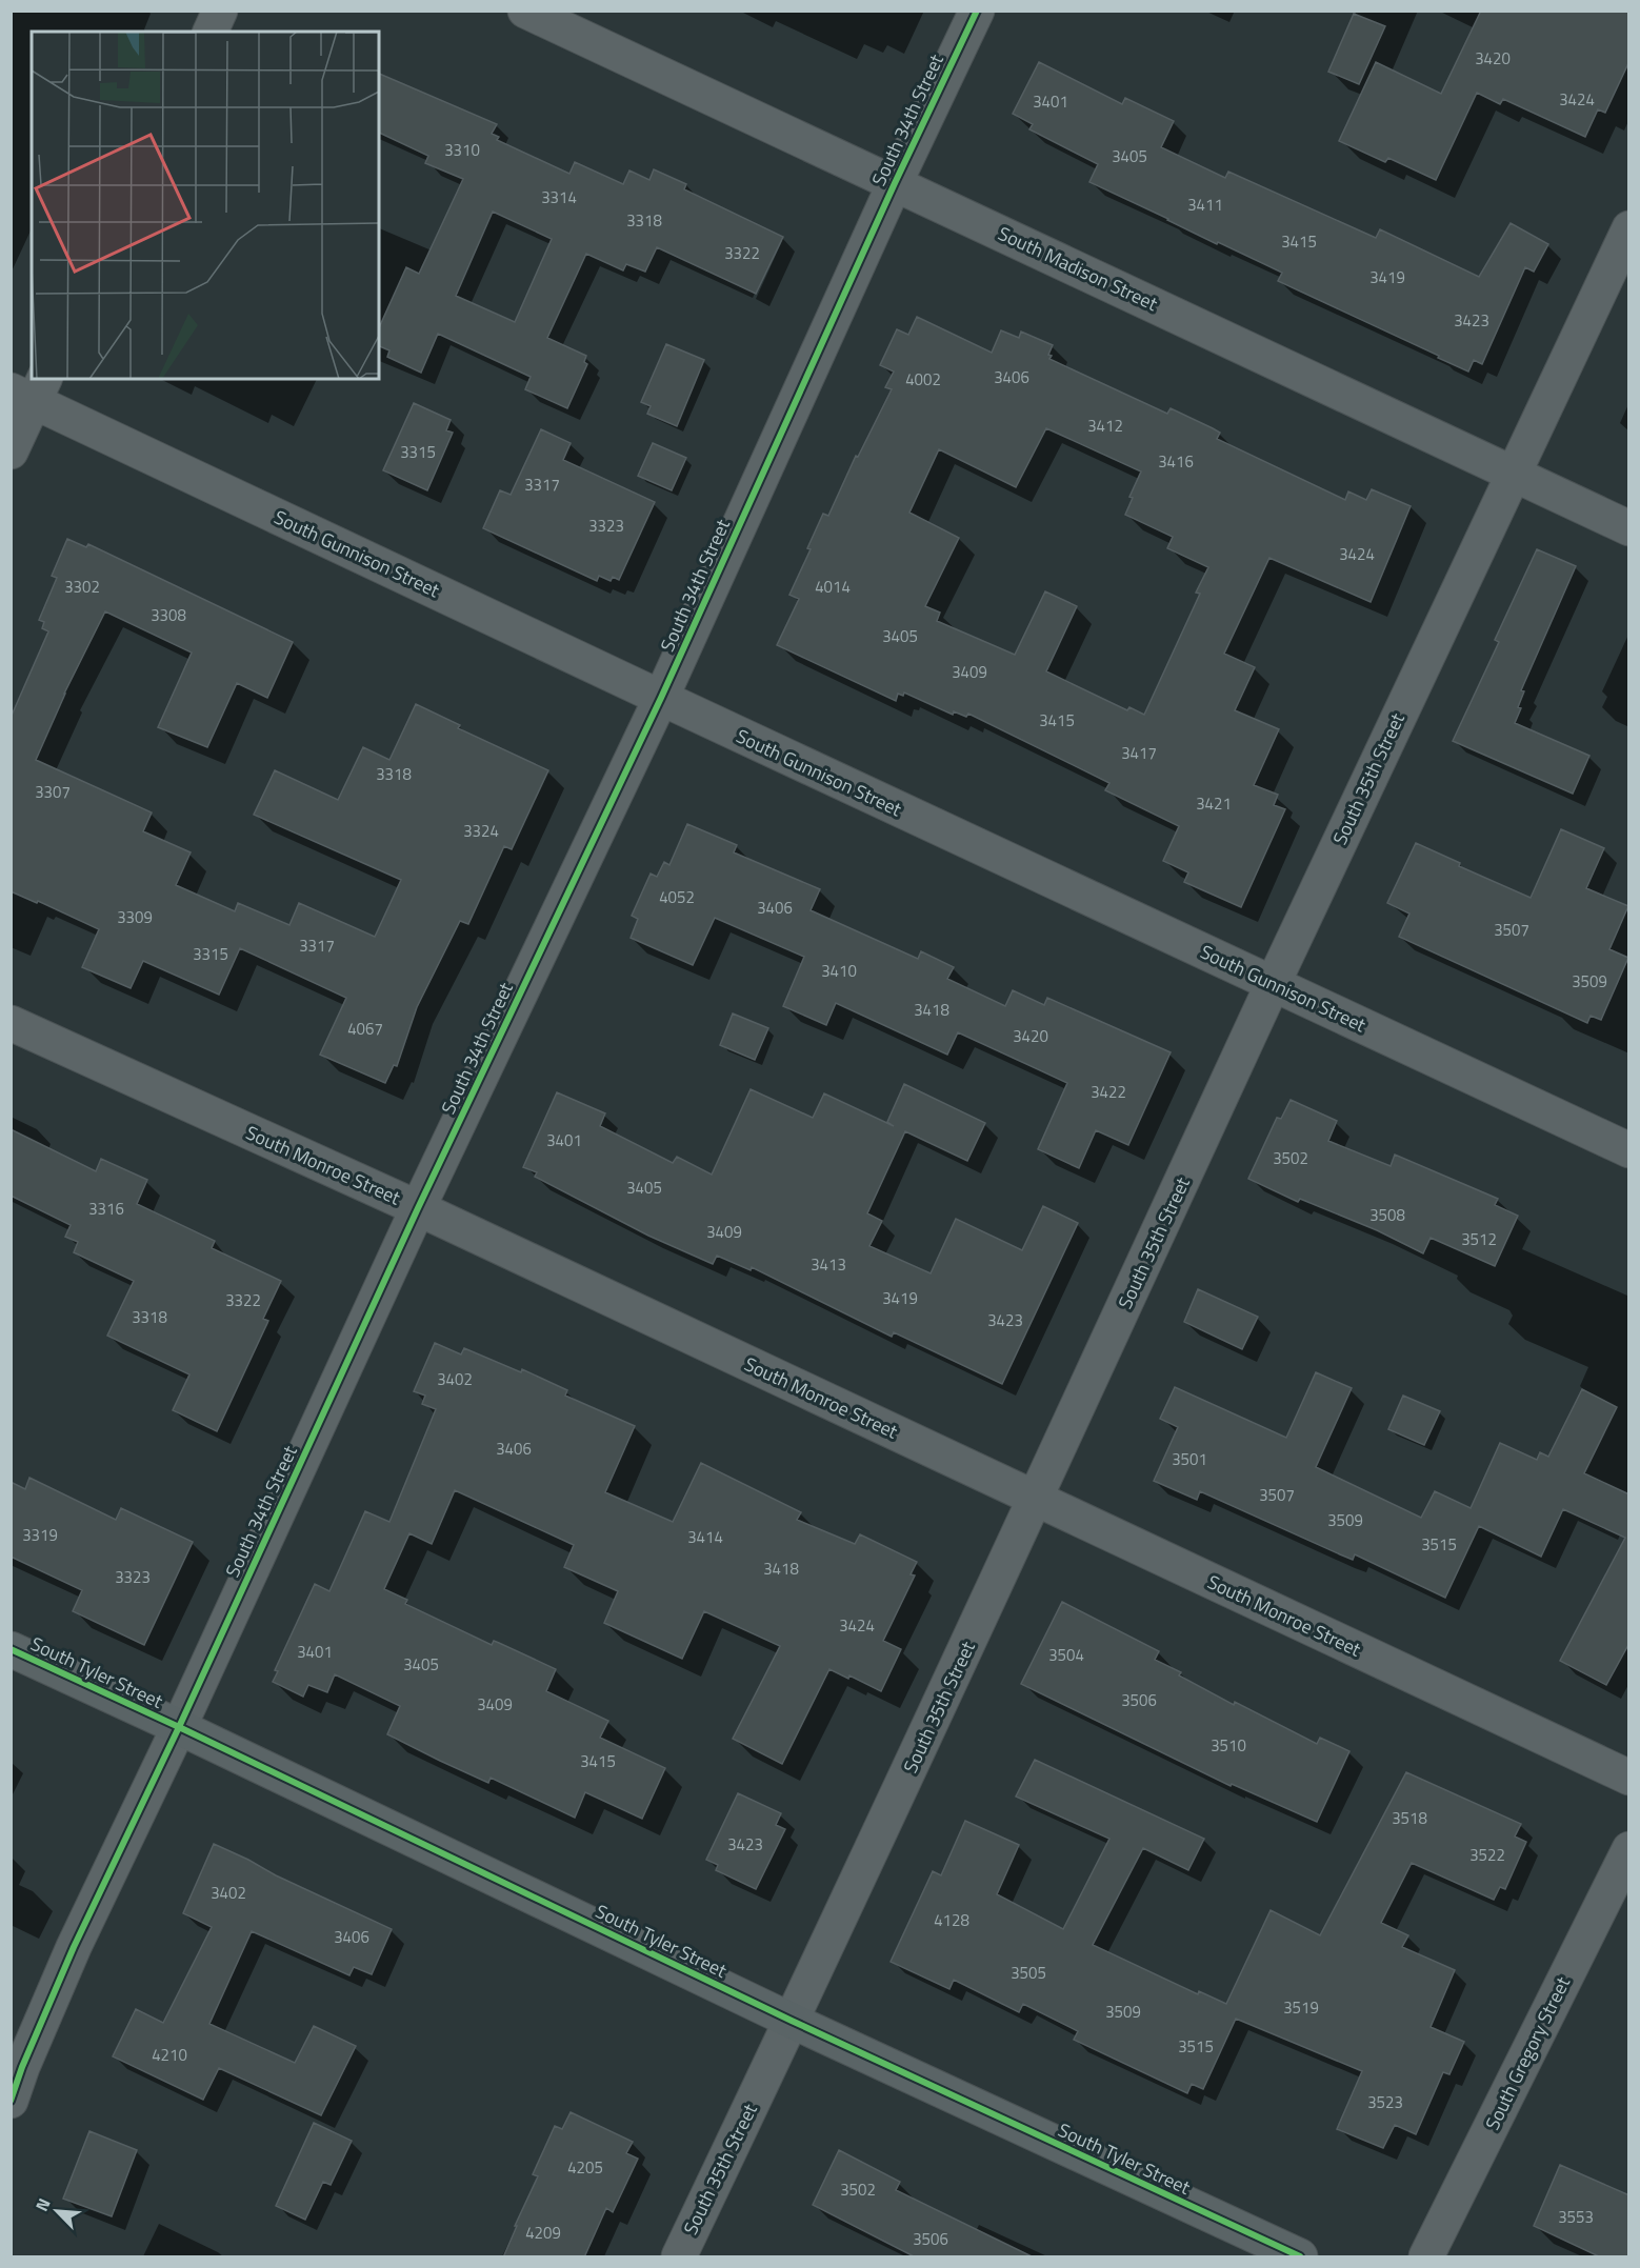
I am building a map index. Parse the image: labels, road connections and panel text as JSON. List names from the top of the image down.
{
  "streets": {
    "main road": ["South Tyler Street"],
    "street": [
      "South 34th Street",
      "South Madison Street",
      "South Gunnison Street",
      "South 35th Street",
      "South Monroe Street",
      "South Gregory Street"
    ]
  },
  "crossings": [
    ["South 34th Street", "South Madison Street"],
    ["South 34th Street", "South Gunnison Street"],
    ["South 34th Street", "South Monroe Street"],
    ["South 34th Street", "South Tyler Street"],
    ["South Madison Street", "South 35th Street"],
    ["South Gunnison Street", "South 35th Street"],
    ["South 35th Street", "South Monroe Street"],
    ["South 35th Street", "South Tyler Street"]
  ],
  "house_numbers": [
    "3420",
    "3424",
    "3401",
    "3310",
    "3405",
    "3314",
    "3411",
    "3318",
    "3415",
    "3322",
    "3419",
    "3423",
    "3406",
    "4002",
    "3412",
    "3315",
    "3416",
    "3317",
    "3323",
    "3424",
    "3302",
    "4014",
    "3308",
    "3405",
    "3409",
    "3415",
    "3417",
    "3318",
    "3307",
    "3421",
    "3324",
    "4052",
    "3406",
    "3309",
    "3507",
    "3317",
    "3315",
    "3410",
    "3509",
    "3418",
    "4067",
    "3420",
    "3422",
    "3401",
    "3502",
    "3405",
    "3316",
    "3508",
    "3409",
    "3512",
    "3413",
    "3419",
    "3322",
    "3318",
    "3423",
    "3402",
    "3406",
    "3501",
    "3507",
    "3509",
    "3319",
    "3414",
    "3515",
    "3418",
    "3323",
    "3424",
    "3401",
    "3504",
    "3405",
    "3506",
    "3409",
    "3510",
    "3415",
    "3518",
    "3423",
    "3522",
    "3402",
    "4128",
    "3406",
    "3505",
    "3519",
    "3509",
    "3515",
    "4210",
    "3523",
    "4205",
    "3502",
    "3553",
    "4209",
    "3506"
  ],
  "north": "top left"
}
